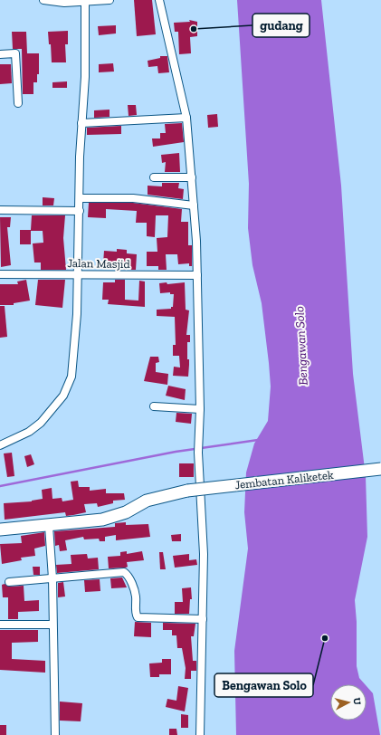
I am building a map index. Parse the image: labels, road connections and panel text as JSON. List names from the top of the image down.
{
  "streets": {
    "main road": ["Jembatan Kaliketek"],
    "street": ["Jalan Masjid"]
  },
  "water": ["Bengawan Solo"],
  "places": ["gudang", "Bengawan Solo"],
  "north": "right"
}
